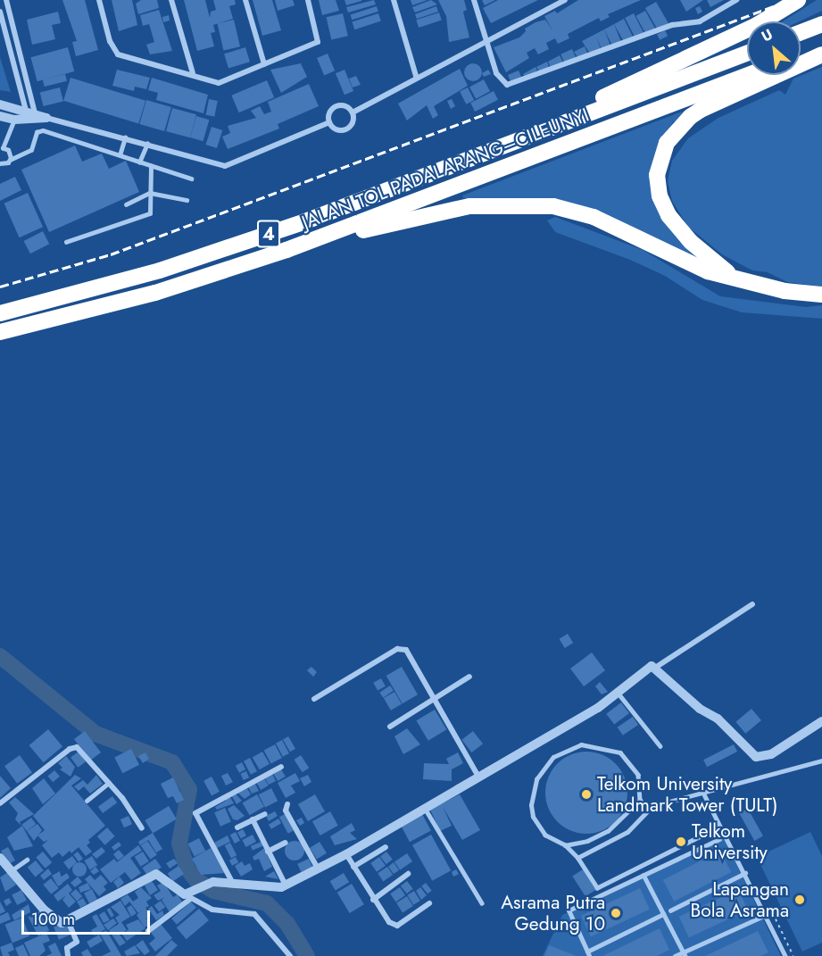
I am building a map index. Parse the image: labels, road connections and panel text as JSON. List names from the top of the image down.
{
  "streets": {
    "highway": ["JALAN TOL PADALARANG–CILEUNYI", "4"]
  },
  "places": [
    "Telkom University Landmark Tower (TULT)",
    "Telkom University",
    "Lapangan Bola Asrama",
    "Asrama Putra Gedung 10"
  ],
  "scale_bar": "100 m",
  "north": "top left"
}
